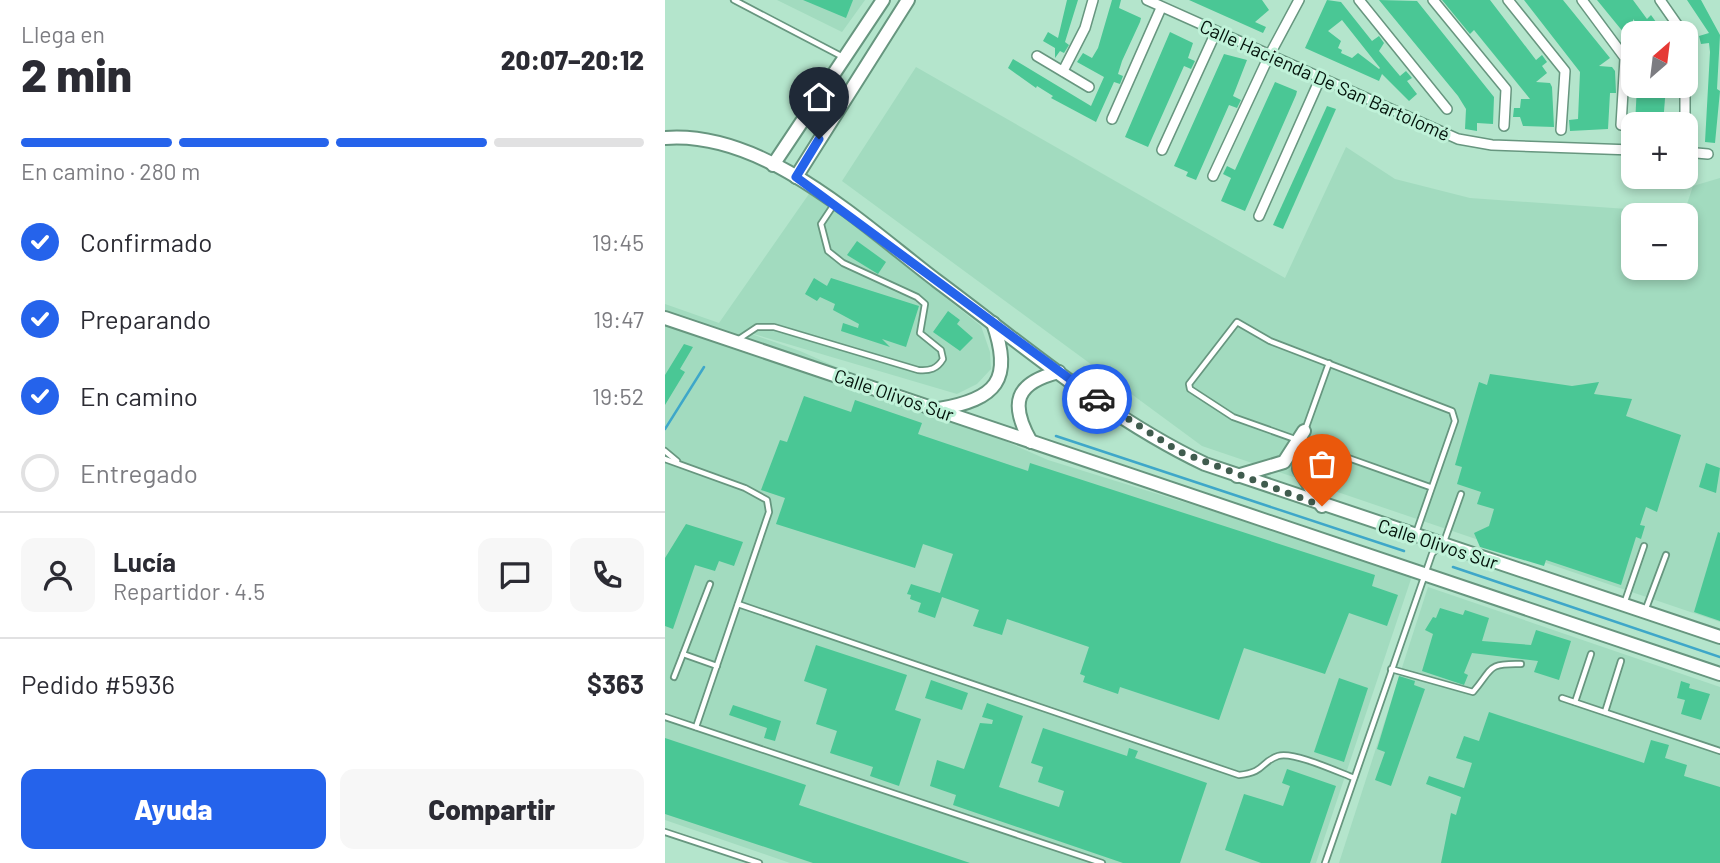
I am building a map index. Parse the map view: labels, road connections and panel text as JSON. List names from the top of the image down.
{
  "streets": {
    "main road": ["Calle Olivos Sur"],
    "street": ["Calle Hacienda De San Bartolomé"]
  },
  "north": "top right",
  "page": {
    "heading": ["2 min", "Llega en", "20:07–20:12"],
    "panel": [
      "Lucía",
      "Repartidor · 4.5",
      "Pedido #5936",
      "$363"
    ],
    "map_buttons": ["+", "−"],
    "bar": "En camino · 280 m",
    "list": [
      ["Confirmado", "19:45"],
      ["Preparando", "19:47"],
      ["En camino", "19:52"],
      "Entregado"
    ],
    "buttons": ["Ayuda", "Compartir"]
  }
}
